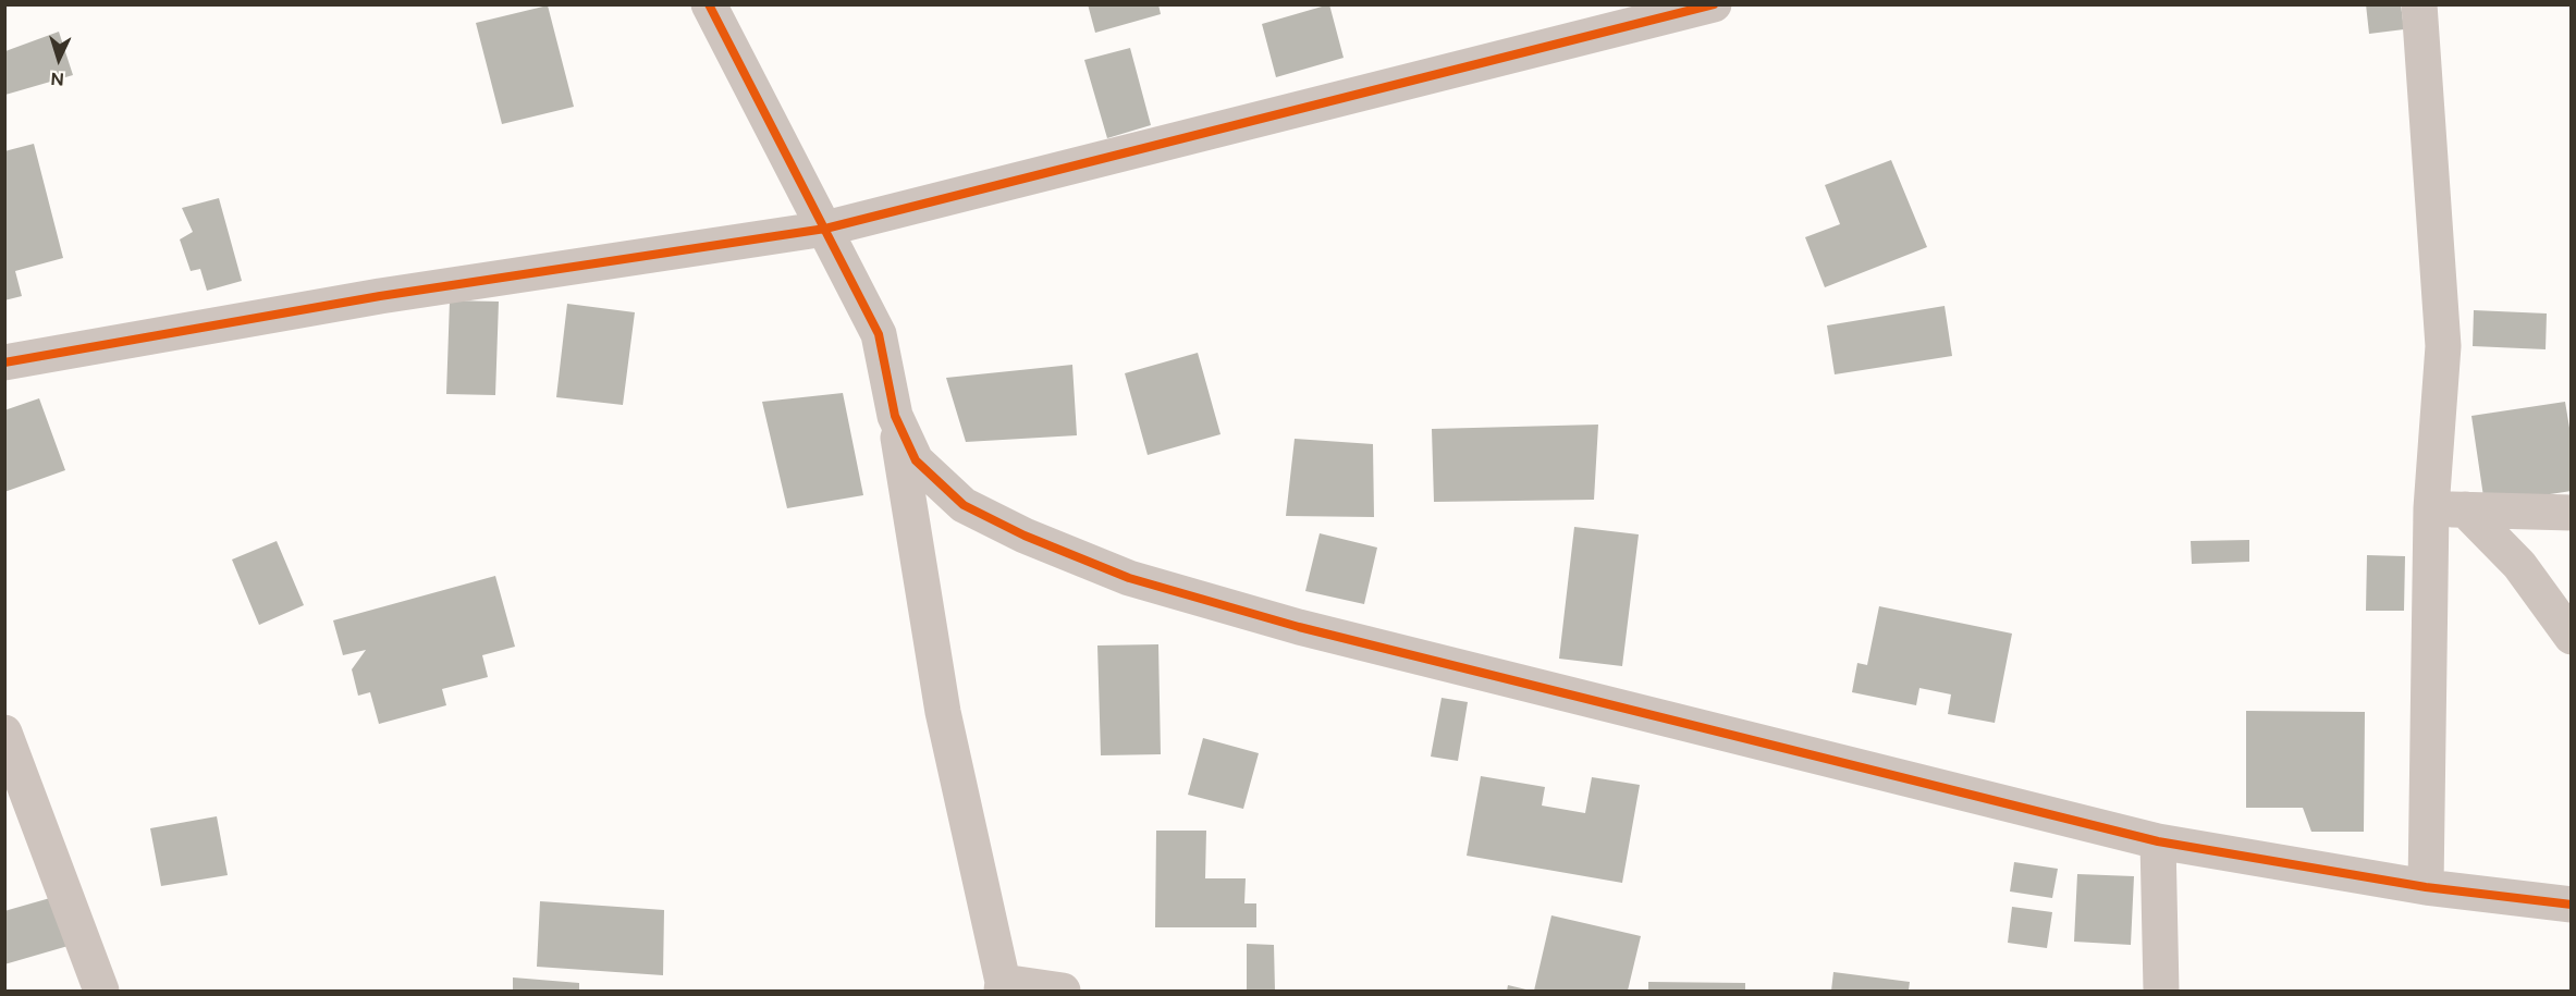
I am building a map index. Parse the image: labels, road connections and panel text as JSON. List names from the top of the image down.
{
  "north": "bottom"
}
